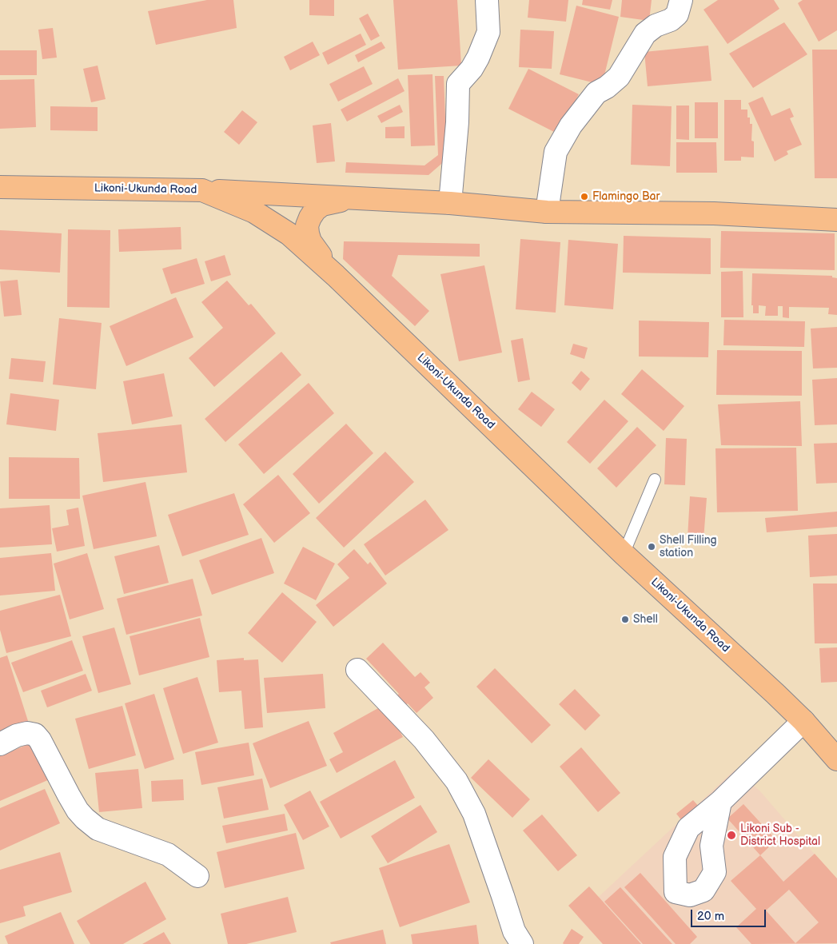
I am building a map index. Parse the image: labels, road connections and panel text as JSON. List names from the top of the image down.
{
  "streets": {
    "highway": ["Likoni-Ukunda Road"]
  },
  "places": [
    "Flamingo Bar",
    "Shell Filling station",
    "Shell",
    "Likoni Sub - District Hospital"
  ],
  "scale_bar": "20 m"
}
